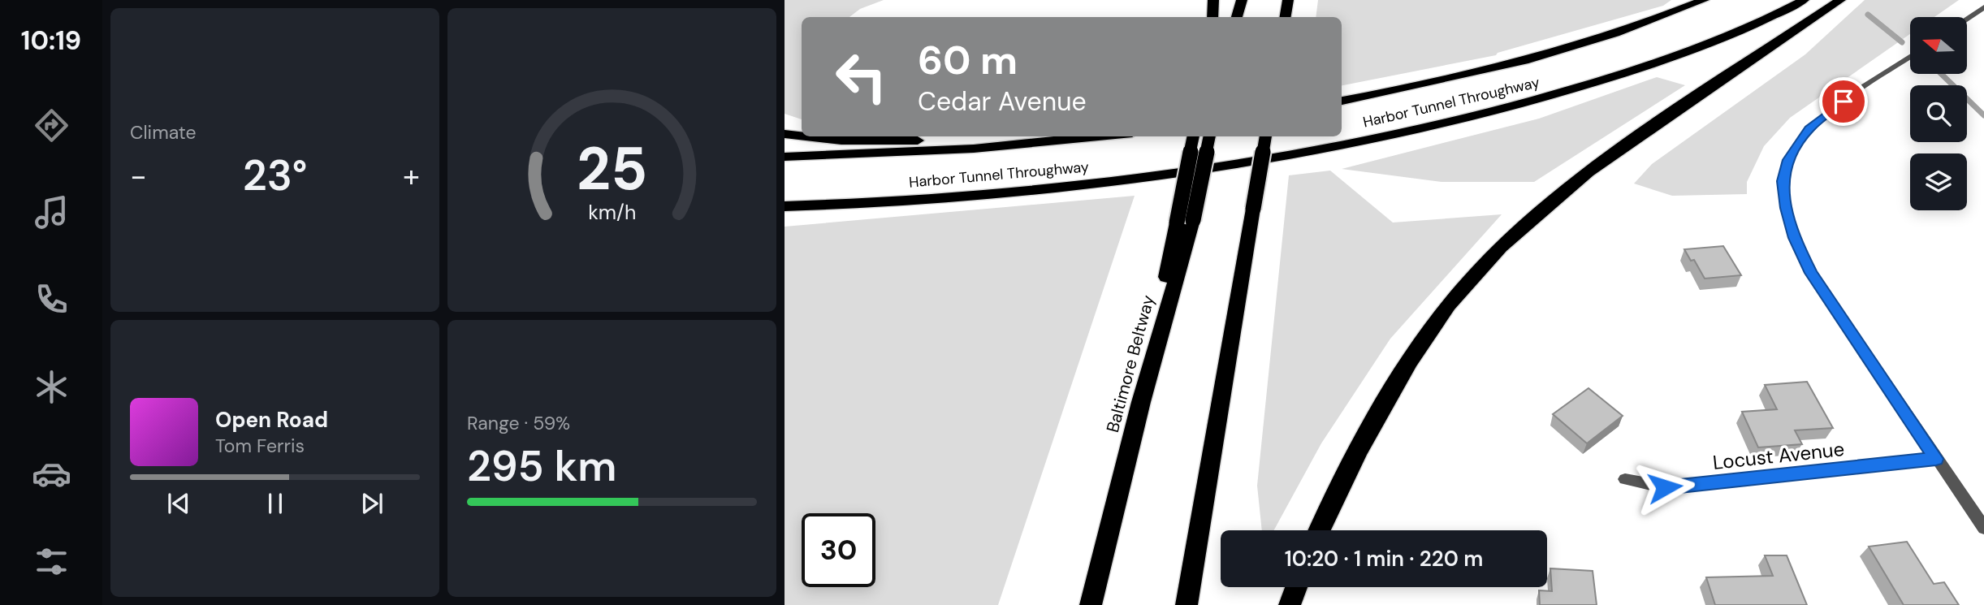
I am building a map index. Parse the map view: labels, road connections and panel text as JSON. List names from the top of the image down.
{
  "streets": {
    "highway": ["Harbor Tunnel Throughway", "Baltimore Beltway"],
    "street": ["Locust Avenue"]
  },
  "north": "left",
  "page": {
    "tabs": "10:19",
    "tile": [
      "Climate",
      ["Range · 59%", "295 km"]
    ],
    "turn": ["60 m", "Cedar Avenue"],
    "heat": ["−", "23°", "+"],
    "song": ["Open Road", "Tom Ferris"],
    "limit": "30",
    "trip": "10:20 · 1 min · 220 m",
    "gauge": ["25", "km/h"]
  }
}
